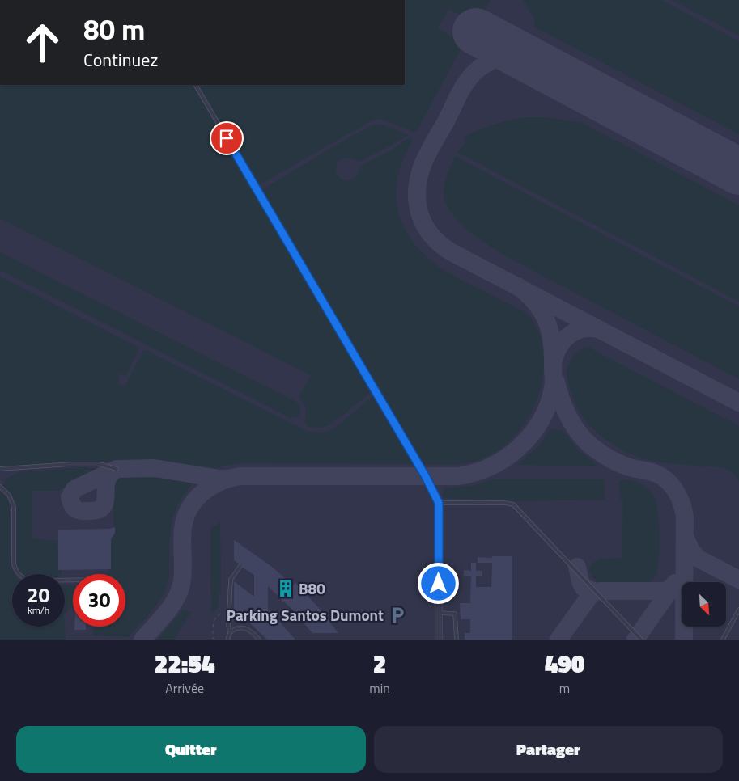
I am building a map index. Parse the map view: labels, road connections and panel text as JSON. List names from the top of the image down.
{
  "places": {
    "building": ["B80"],
    "parking": ["Parking Santos Dumont"]
  },
  "north": "bottom right",
  "page": {
    "turn": ["80 m", "Continuez"],
    "speed": "20 km/h",
    "limit": "30",
    "eta": [
      "22:54",
      "Arrivée",
      "2",
      "min",
      "490",
      "m"
    ],
    "buttons": ["Quitter", "Partager"]
  }
}
